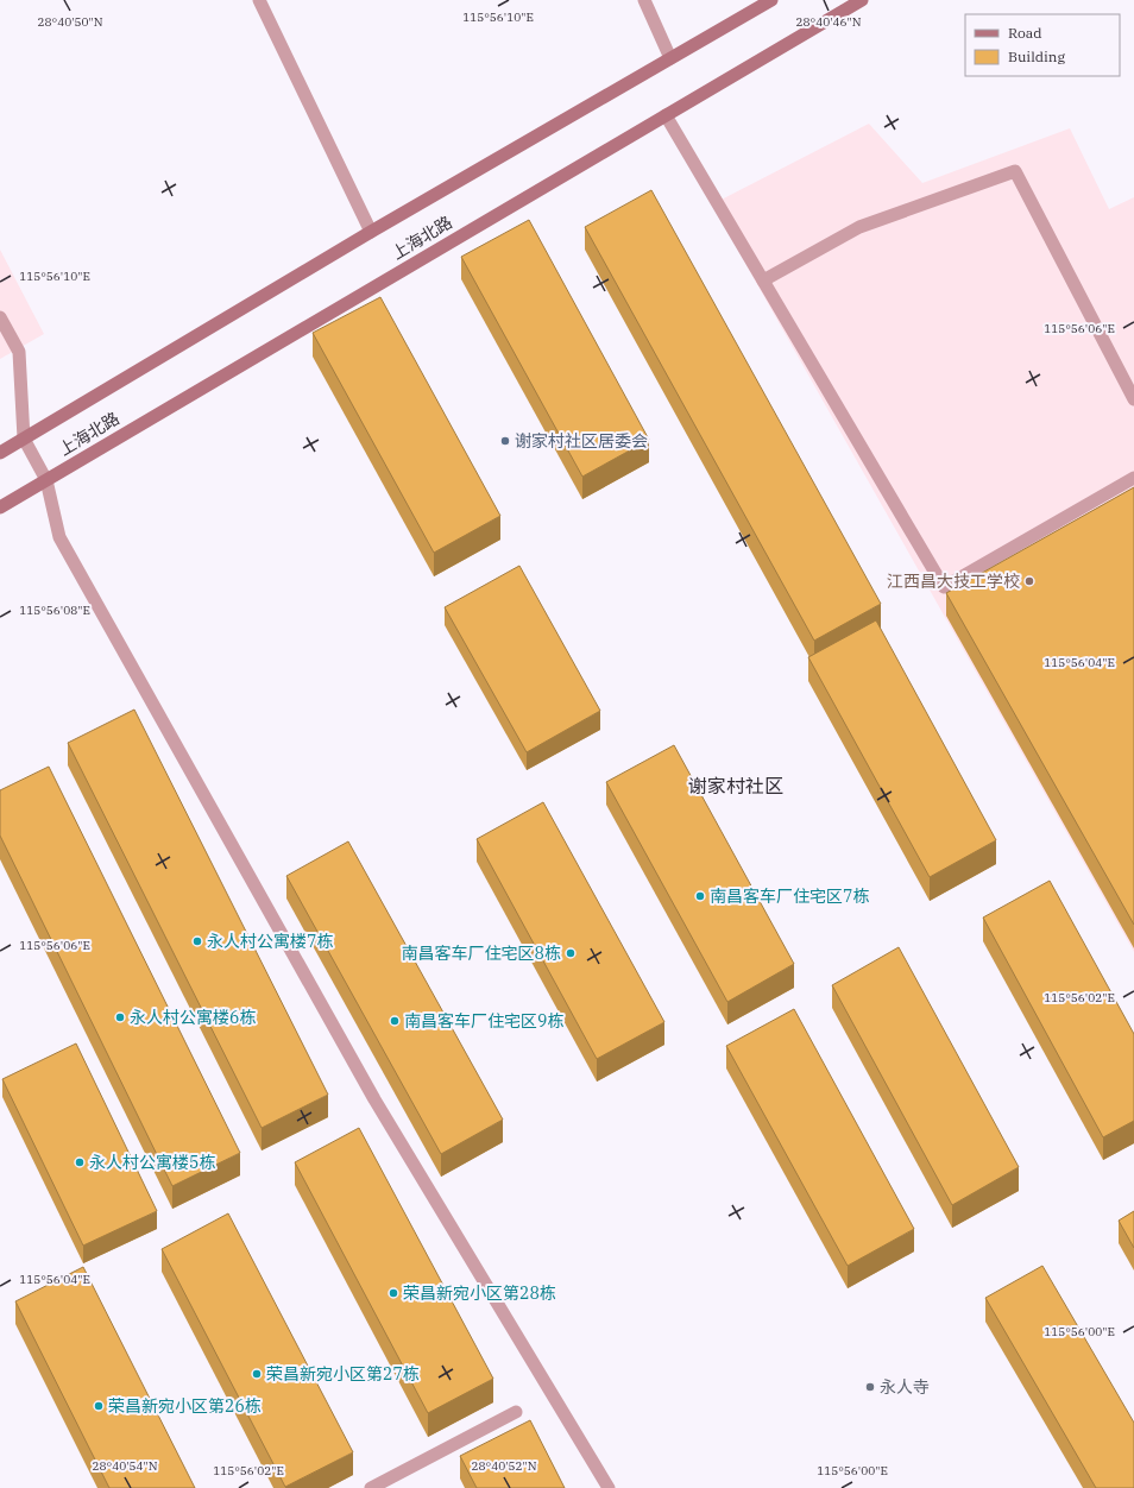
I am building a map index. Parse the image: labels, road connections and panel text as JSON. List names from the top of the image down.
{
  "streets": {
    "main road": ["上海北路"]
  },
  "districts": ["谢家村社区"],
  "places": [
    "谢家村社区居委会",
    "江西昌大技工学校",
    "南昌客车厂住宅区7栋",
    "永人村公寓楼7栋",
    "南昌客车厂住宅区8栋",
    "永人村公寓楼6栋",
    "南昌客车厂住宅区9栋",
    "永人村公寓楼5栋",
    "荣昌新宛小区第28栋",
    "荣昌新宛小区第27栋",
    "永人寺",
    "荣昌新宛小区第26栋"
  ],
  "legend": ["Road", "Building"],
  "coordinates": [
    "115°56'10\"E",
    "28°40'50\"N",
    "28°40'46\"N",
    "115°56'06\"E",
    "115°56'08\"E",
    "115°56'04\"E",
    "115°56'02\"E",
    "115°56'00\"E",
    "28°40'54\"N",
    "28°40'52\"N"
  ]
}
